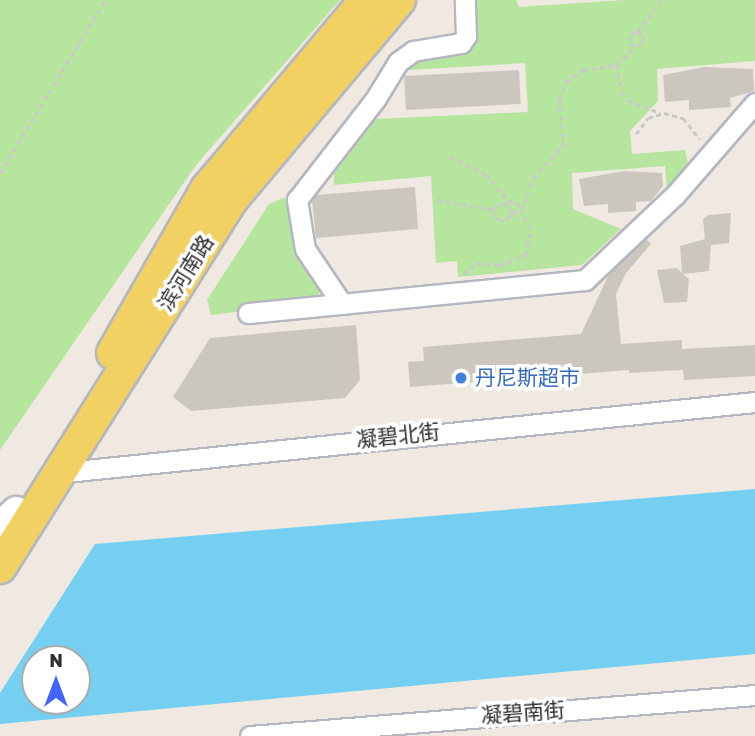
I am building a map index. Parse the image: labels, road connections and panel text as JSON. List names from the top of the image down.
{
  "streets": {
    "main road": ["滨河南路"],
    "street": ["凝碧北街", "凝碧南街"]
  },
  "crossings": [
    ["滨河南路", "凝碧北街"]
  ],
  "places": ["丹尼斯超市"],
  "north": "top"
}
